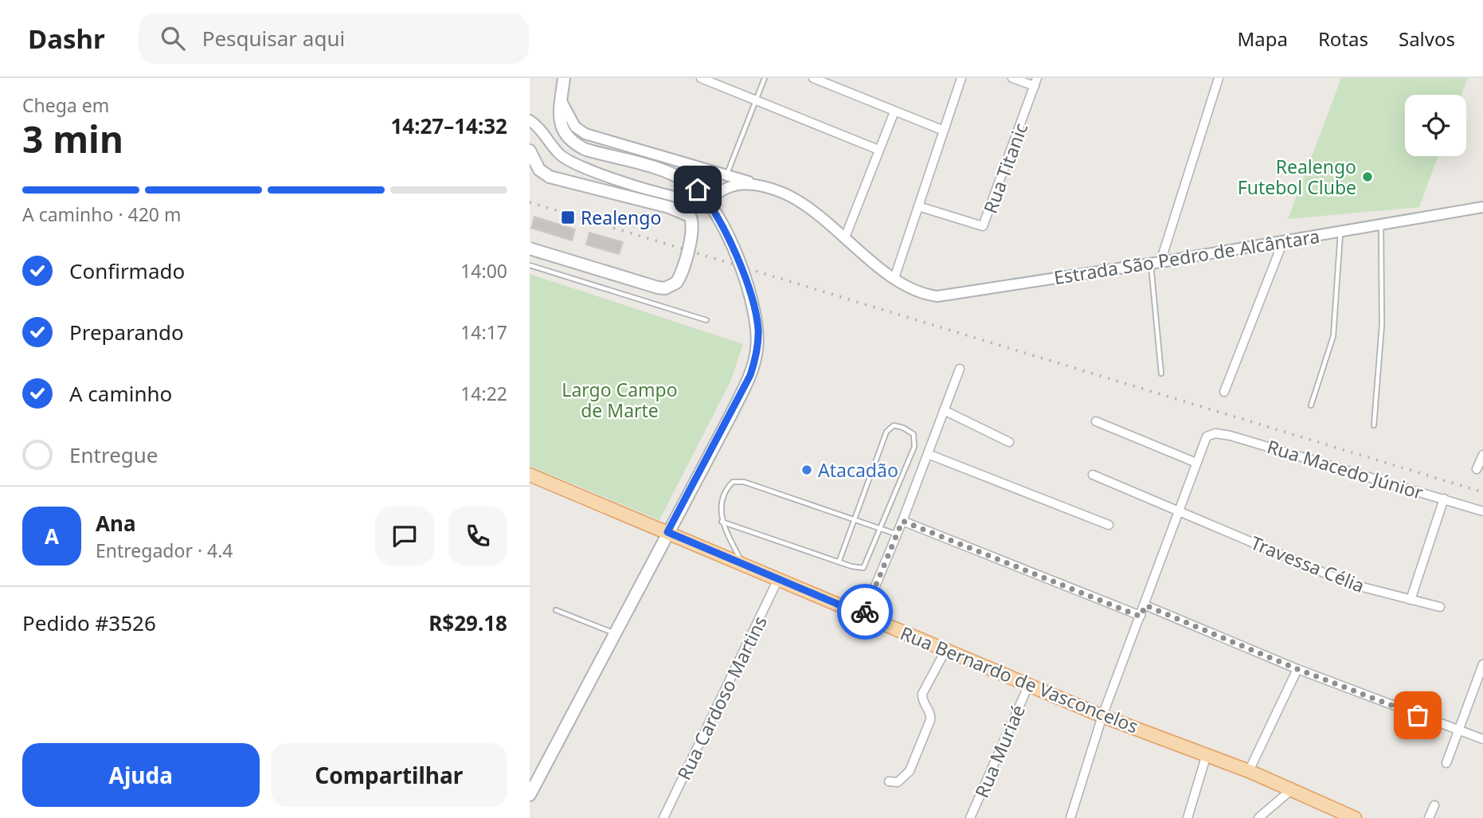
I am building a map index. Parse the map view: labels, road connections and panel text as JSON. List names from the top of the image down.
{
  "streets": {
    "main road": ["Rua Bernardo de Vasconcelos"],
    "street": [
      "Rua Titanic",
      "Estrada São Pedro de Alcântara",
      "Rua Macedo Júnior",
      "Travessa Célia",
      "Rua Cardoso Martins",
      "Rua Muriaé"
    ]
  },
  "crossings": [
    ["Rua Bernardo de Vasconcelos", "Rua Cardoso Martins"],
    ["Rua Bernardo de Vasconcelos", "Rua Muriaé"]
  ],
  "parks": ["Largo Campo de Marte"],
  "places": {
    "other": ["Realengo Futebol Clube", "Atacadão"],
    "transit": ["Realengo"]
  },
  "page": {
    "header": "Dashr",
    "search": "Pesquisar aqui",
    "nav": ["Mapa", "Rotas", "Salvos"],
    "heading": ["3 min", "Chega em", "14:27–14:32"],
    "panel": [
      "Ana",
      "Entregador · 4.4",
      "Pedido #3526",
      "R$29.18"
    ],
    "bar": "A caminho · 420 m",
    "list": [
      ["Confirmado", "14:00"],
      ["Preparando", "14:17"],
      ["A caminho", "14:22"],
      "Entregue"
    ],
    "round": "A",
    "buttons": ["Ajuda", "Compartilhar"]
  }
}
